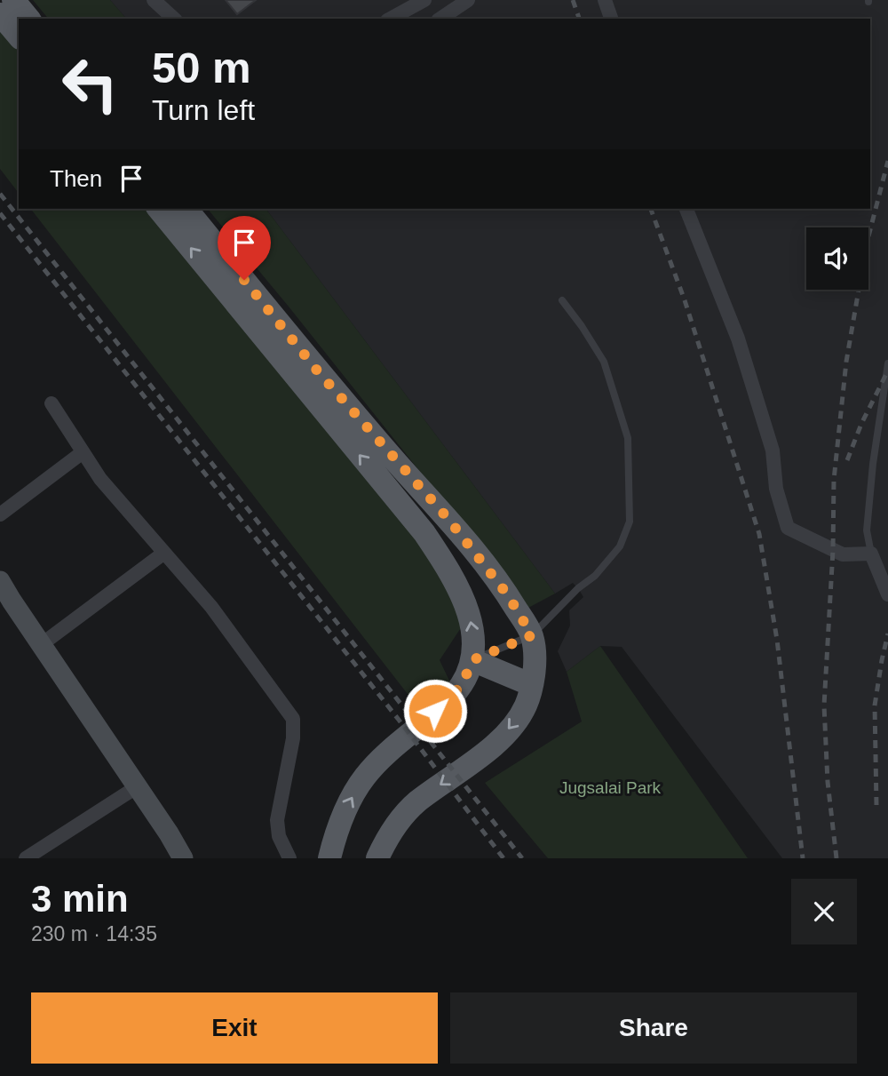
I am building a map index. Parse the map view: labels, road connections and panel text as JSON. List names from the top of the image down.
{
  "parks": ["Jugsalai Park"],
  "page": {
    "turn": ["50 m", "Turn left"],
    "then": "Then",
    "heading": ["3 min", "230 m · 14:35"],
    "buttons": ["Exit", "Share"]
  }
}
